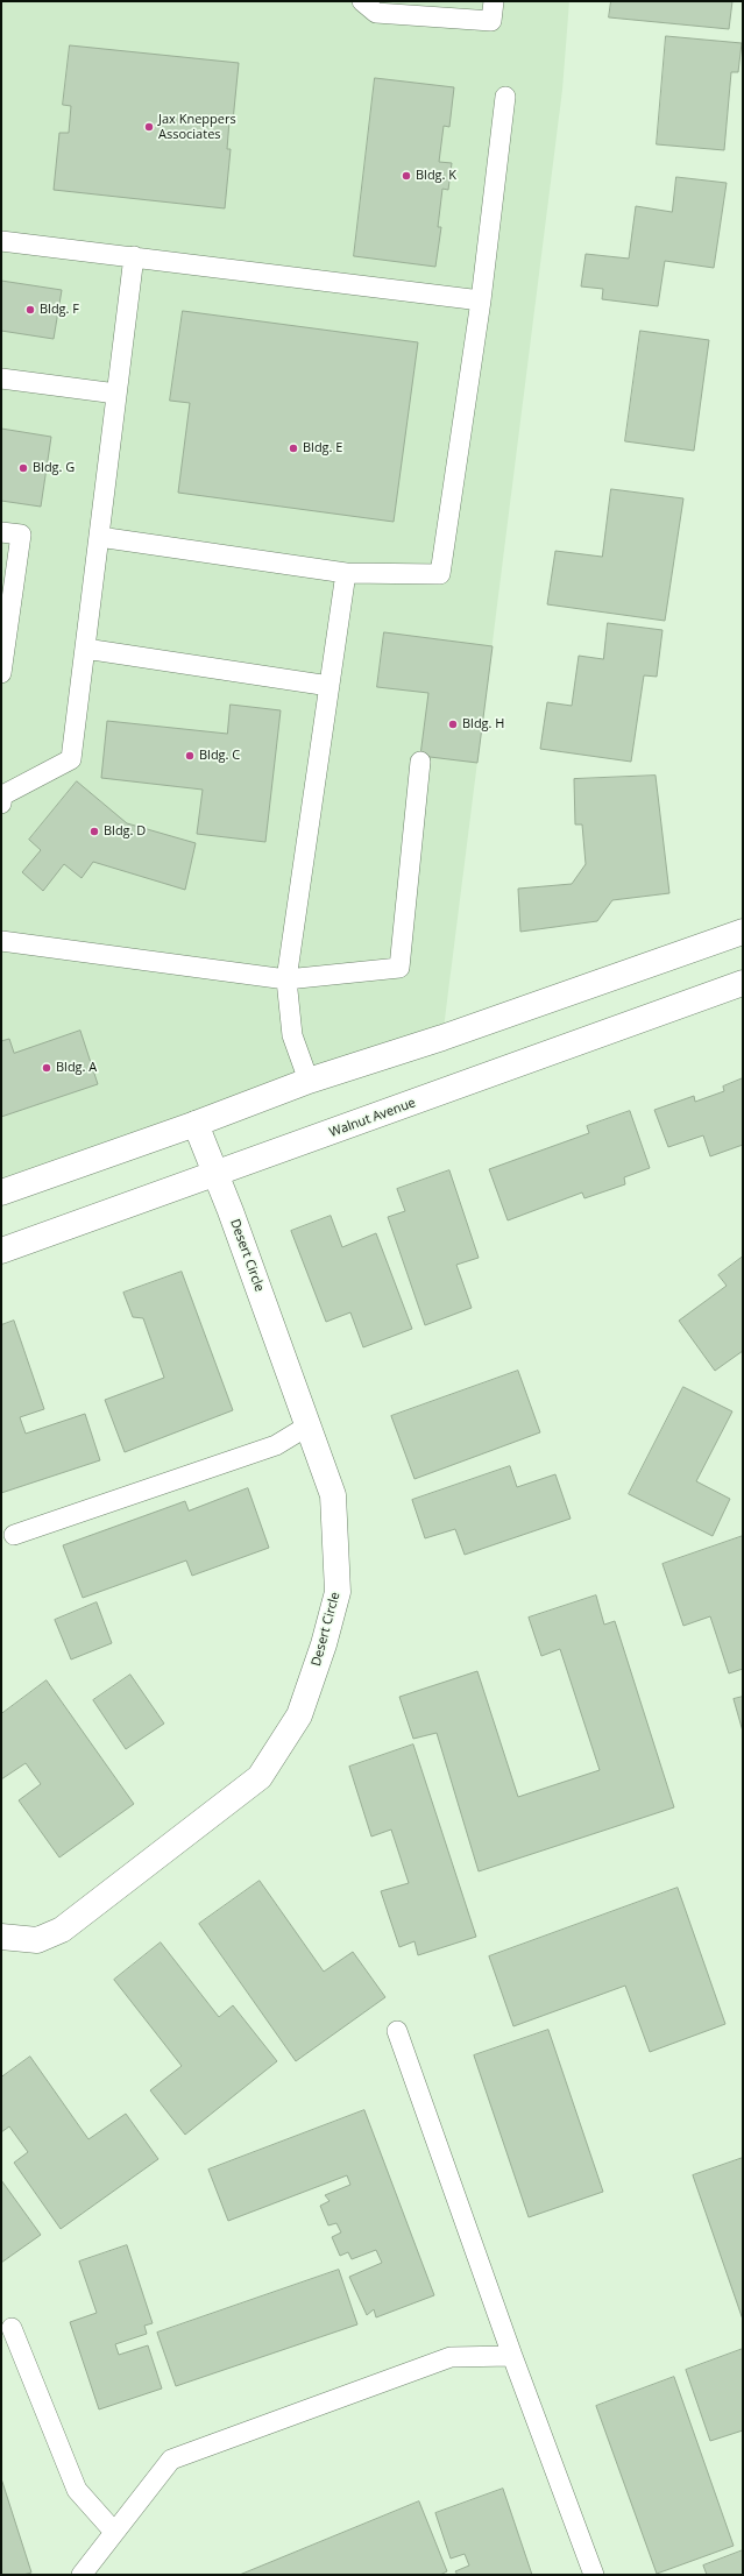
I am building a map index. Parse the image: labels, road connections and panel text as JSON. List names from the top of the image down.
{
  "streets": {
    "street": ["Walnut Avenue", "Desert Circle"]
  },
  "crossings": [
    ["Walnut Avenue", "Desert Circle"]
  ],
  "places": [
    "Jax Kneppers Associates",
    "Bldg. K",
    "Bldg. F",
    "Bldg. E",
    "Bldg. G",
    "Bldg. H",
    "Bldg. C",
    "Bldg. D",
    "Bldg. A"
  ]
}
